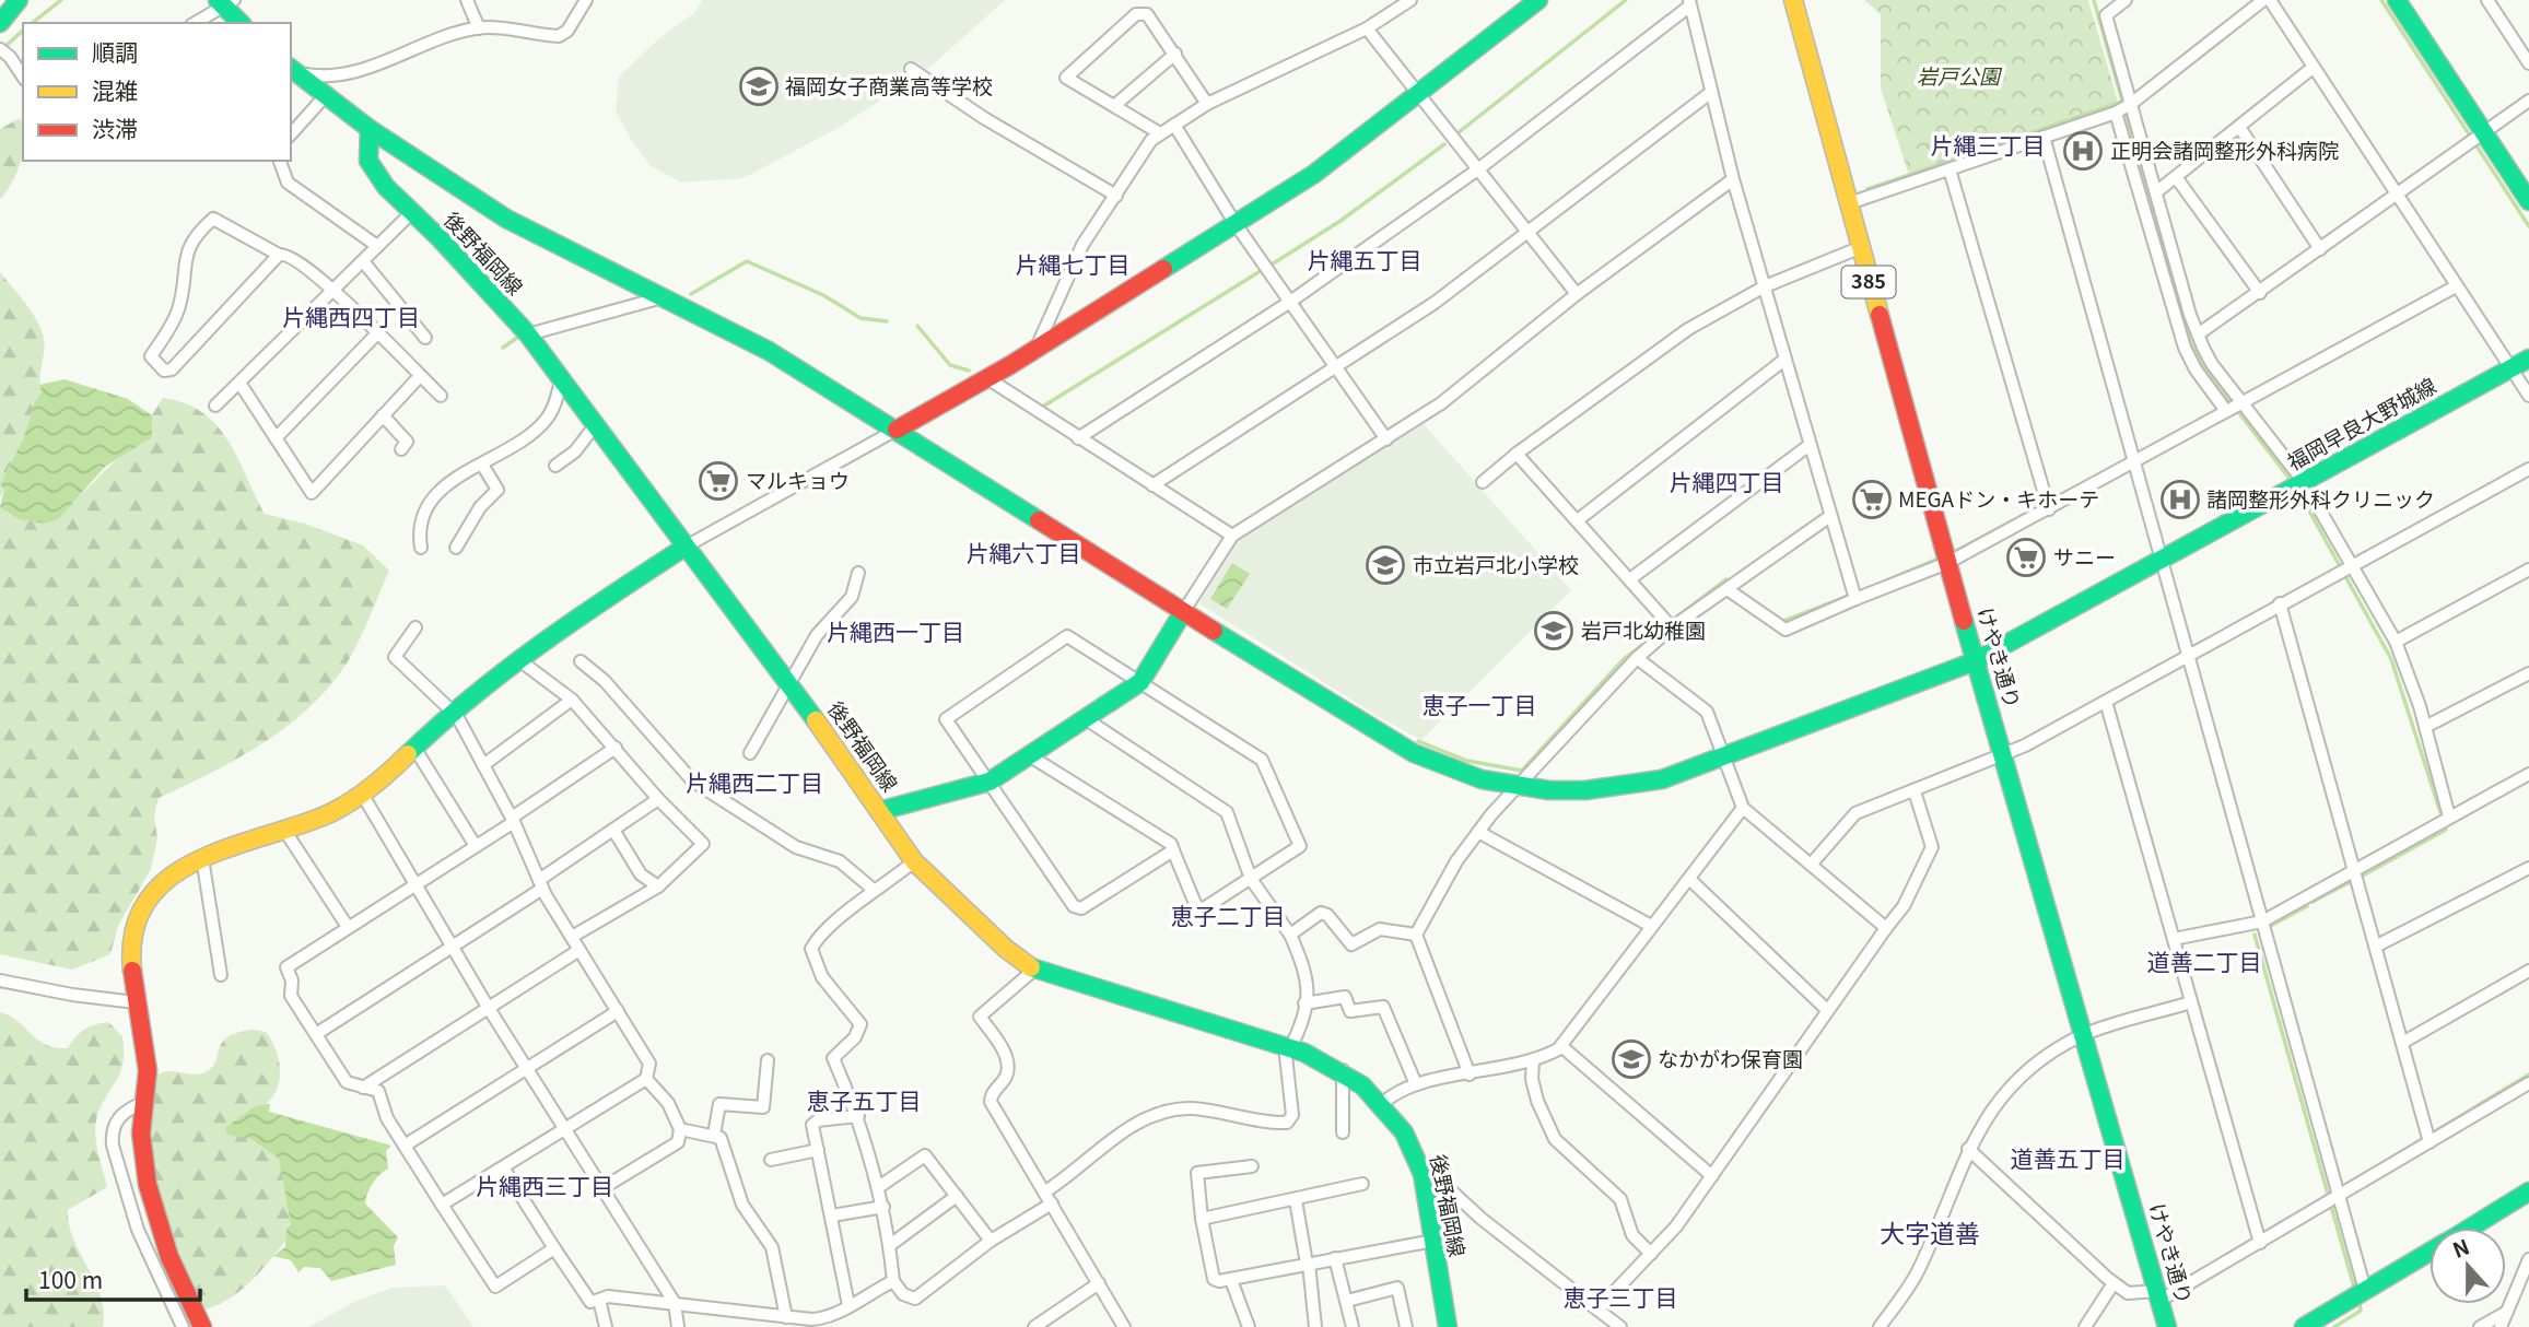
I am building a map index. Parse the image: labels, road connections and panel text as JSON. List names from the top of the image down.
{
  "streets": {
    "main road": [
      "後野福岡線",
      "385",
      "福岡早良大野城線",
      "けやき通り"
    ]
  },
  "crossings": [
    ["後野福岡線", "福岡早良大野城線"],
    ["福岡早良大野城線", "けやき通り"]
  ],
  "districts": [
    "片縄三丁目",
    "片縄五丁目",
    "片縄七丁目",
    "片縄西四丁目",
    "片縄四丁目",
    "片縄六丁目",
    "片縄西一丁目",
    "恵子一丁目",
    "片縄西二丁目",
    "恵子二丁目",
    "道善二丁目",
    "恵子五丁目",
    "道善五丁目",
    "片縄西三丁目",
    "大字道善",
    "恵子三丁目"
  ],
  "parks": ["岩戸公園"],
  "places": {
    "school or university": [
      "福岡女子商業高等学校",
      "市立岩戸北小学校",
      "岩戸北幼稚園",
      "なかがわ保育園"
    ],
    "hospital": ["正明会諸岡整形外科病院", "諸岡整形外科クリニック"],
    "supermarket": ["マルキョウ", "MEGAドン・キホーテ", "サニー"]
  },
  "legend": ["順調", "混雑", "渋滞"],
  "scale_bar": "100 m",
  "north": "top"
}
